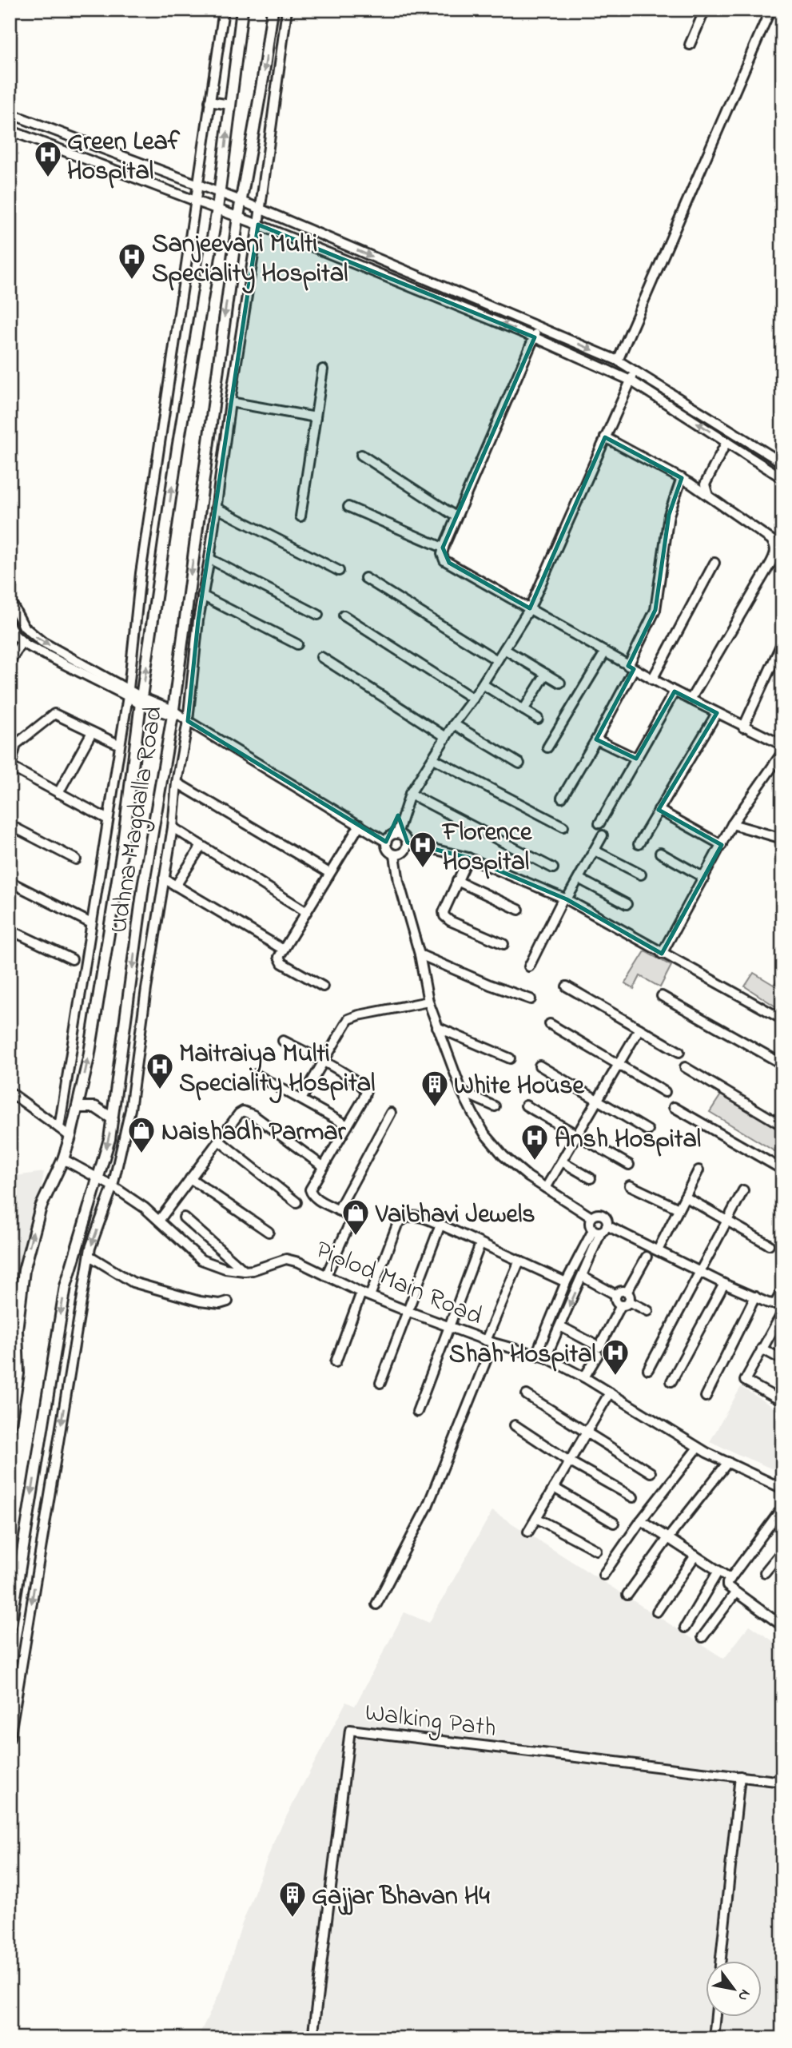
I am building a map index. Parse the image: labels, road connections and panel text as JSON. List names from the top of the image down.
{
  "streets": {
    "main road": ["Udhna Magdalla Road"],
    "street": ["Piplod Main Road", "Walking Path"]
  },
  "crossings": [
    ["Udhna Magdalla Road", "Piplod Main Road"]
  ],
  "places": {
    "hospital": [
      "Green Leaf Hospital",
      "Sanjeevani Multi Speciality Hospital",
      "Florence Hospital",
      "Maitraiya Multi Speciality Hospital",
      "Ansh Hospital",
      "Shah Hospital"
    ],
    "building": ["White House", "Gajjar Bhavan H4"],
    "shop": ["Naishadh Parmar", "Vaibhavi Jewels"]
  },
  "north": "bottom right"
}
